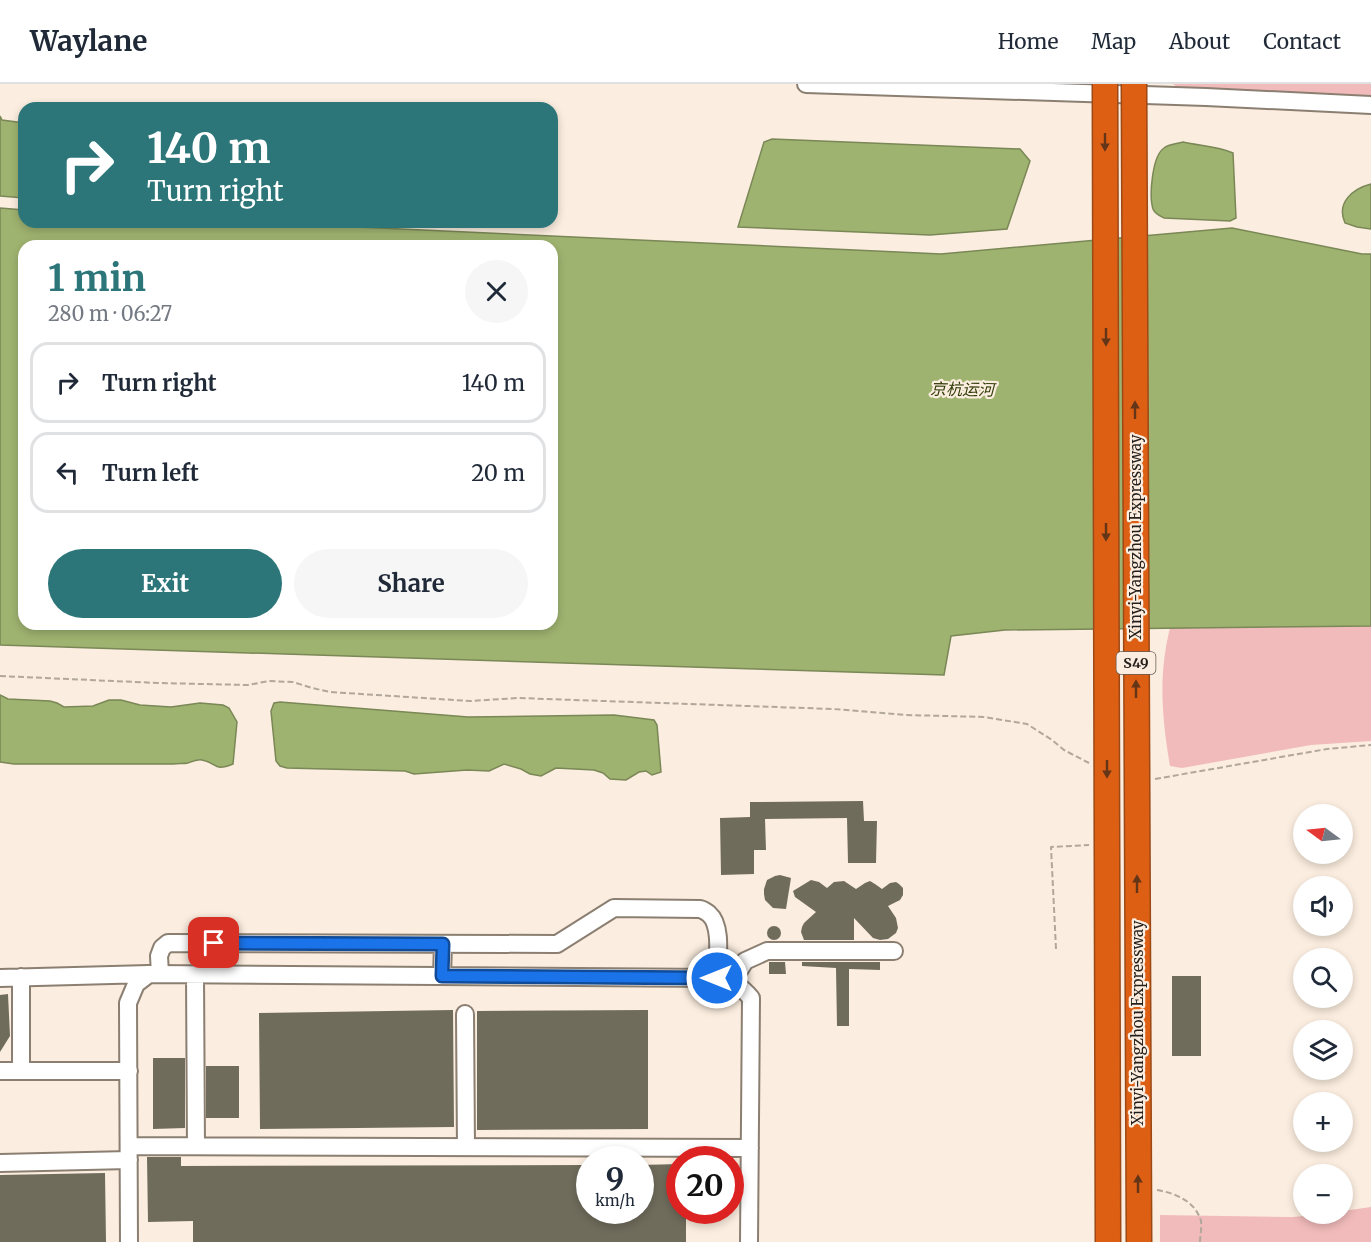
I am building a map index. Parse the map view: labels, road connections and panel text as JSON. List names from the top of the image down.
{
  "streets": {
    "highway": ["Xinyi-Yangzhou Expressway", "S49"]
  },
  "water": ["京杭运河"],
  "north": "left",
  "page": {
    "header": "Waylane",
    "nav": [
      "Home",
      "Map",
      "About",
      "Contact"
    ],
    "turn": ["140 m", "Turn right"],
    "heading": ["1 min", "280 m · 06:27"],
    "list": [
      {
        "name": "Turn right",
        "value": "140 m"
      },
      {
        "name": "Turn left",
        "value": "20 m"
      }
    ],
    "buttons": ["Exit", "Share"],
    "map_buttons": ["+", "−"],
    "speed": "9 km/h",
    "limit": "20"
  }
}
